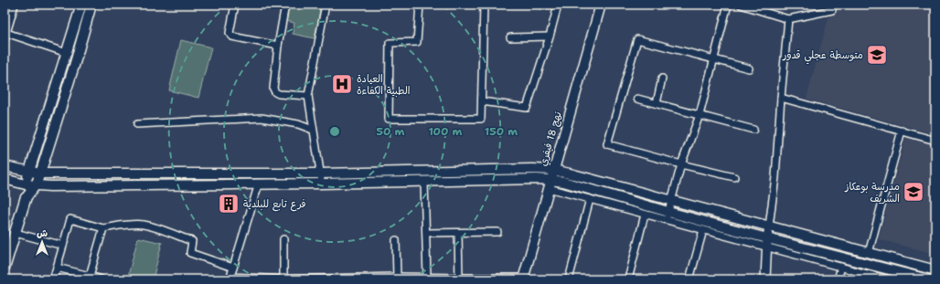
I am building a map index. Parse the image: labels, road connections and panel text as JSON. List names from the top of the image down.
{
  "streets": {
    "main road": ["نهج 18 فيفري"]
  },
  "places": {
    "school or university": ["متوسطة عجلي قدور", "مدرسة بوعكاز الشريف"],
    "hospital": ["العيادة الطبية الكفاءة"],
    "building": ["فرع تابع للبلدية"]
  },
  "north": "top",
  "rings": ["50 m", "100 m", "150 m"]
}
